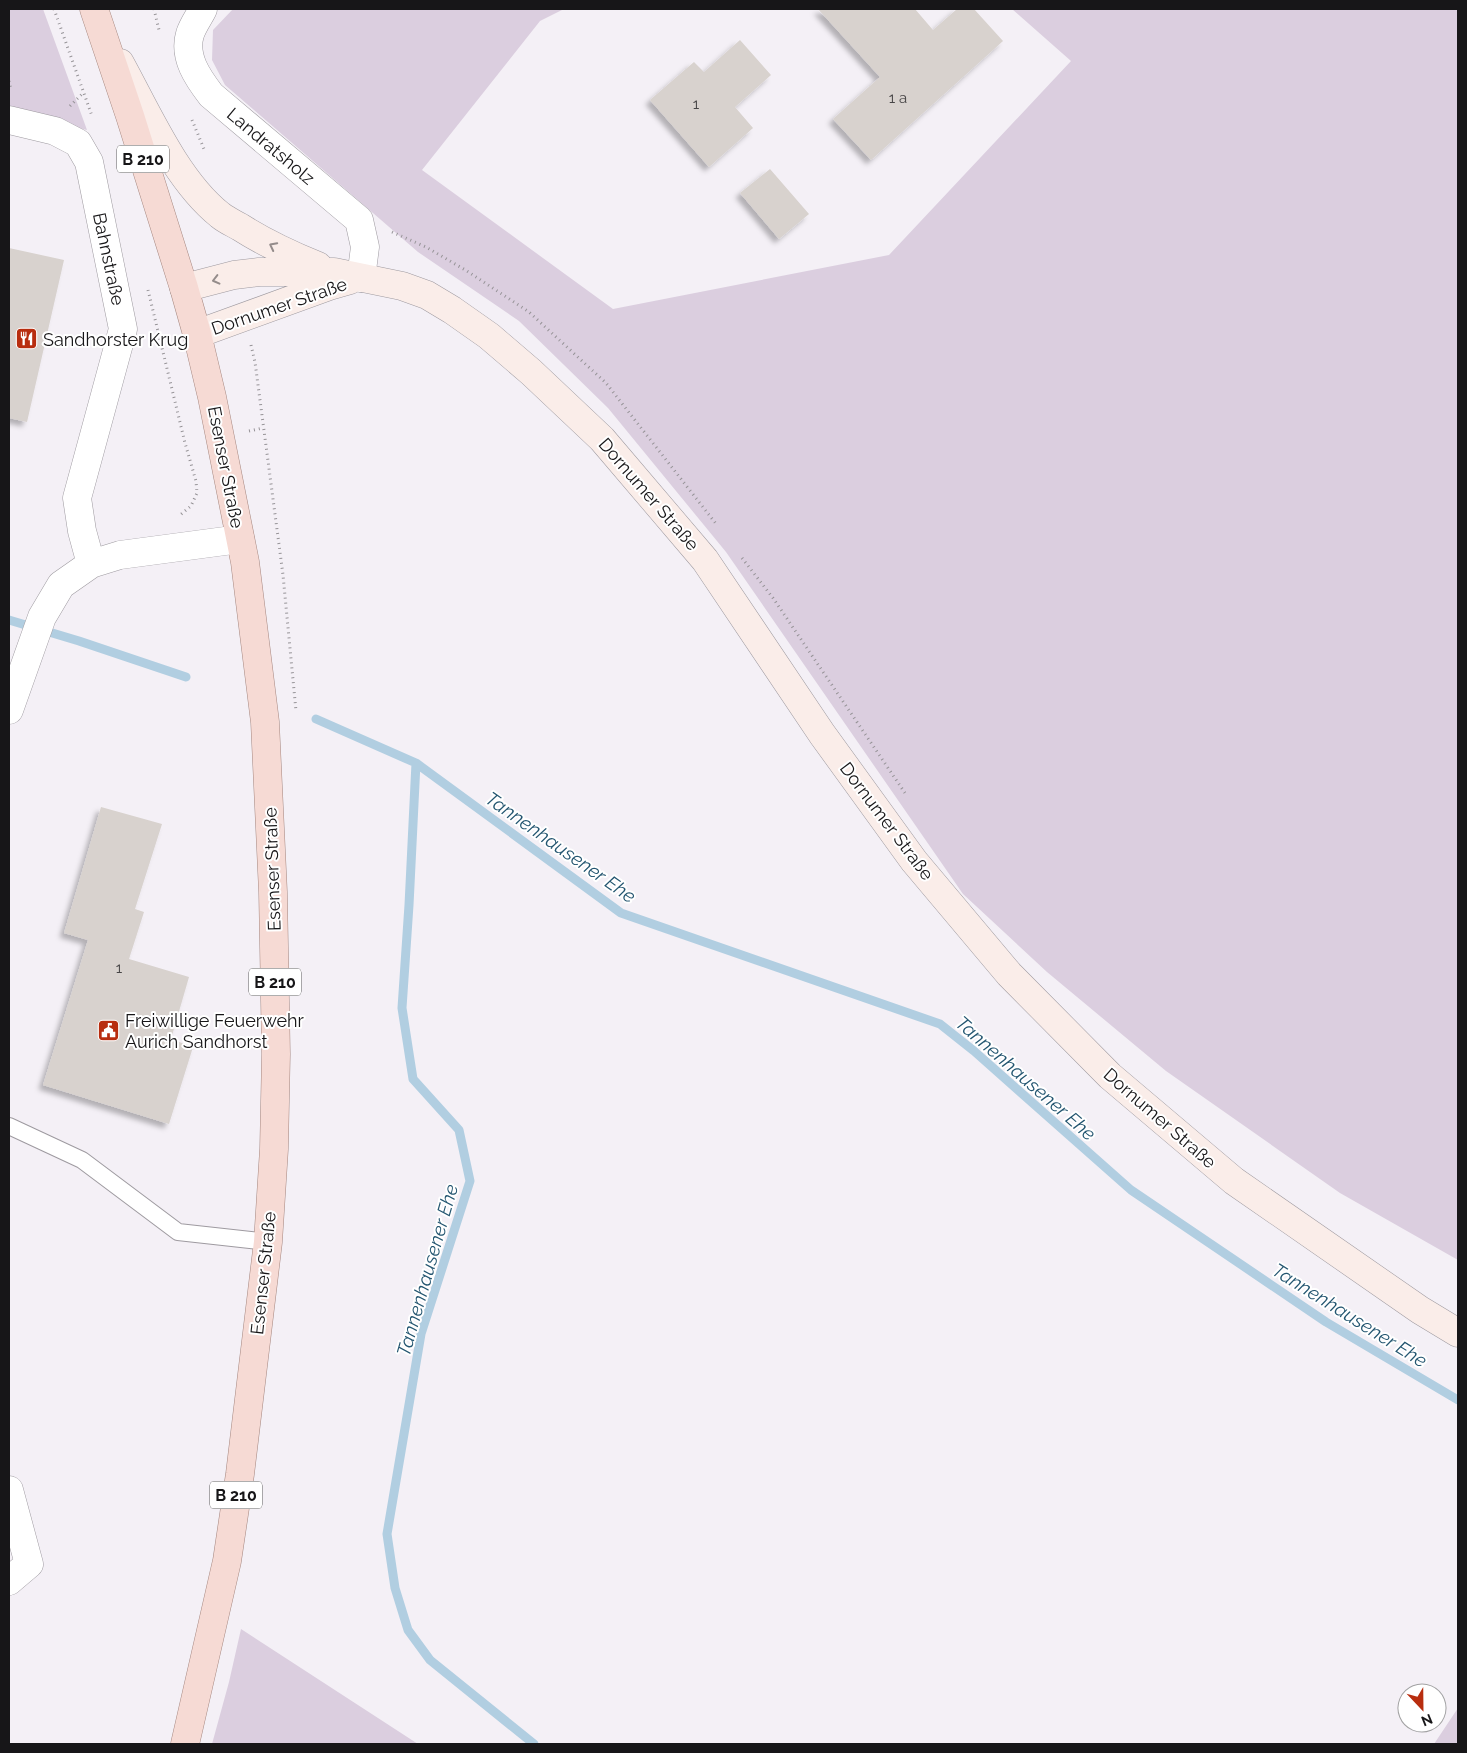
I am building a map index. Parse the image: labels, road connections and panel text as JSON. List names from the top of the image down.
{
  "streets": {
    "main road": ["B 210", "Dornumer Straße", "Esenser Straße"],
    "street": ["Landratsholz", "Bahnstraße"]
  },
  "crossings": [
    ["Landratsholz", "Dornumer Straße"],
    ["Dornumer Straße", "Esenser Straße"]
  ],
  "water": ["Tannenhausener Ehe"],
  "places": {
    "restaurant": ["Sandhorster Krug"],
    "public building": ["Freiwillige Feuerwehr Aurich Sandhorst"]
  },
  "house_numbers": ["1 a", "1", "1"],
  "north": "bottom"
}
